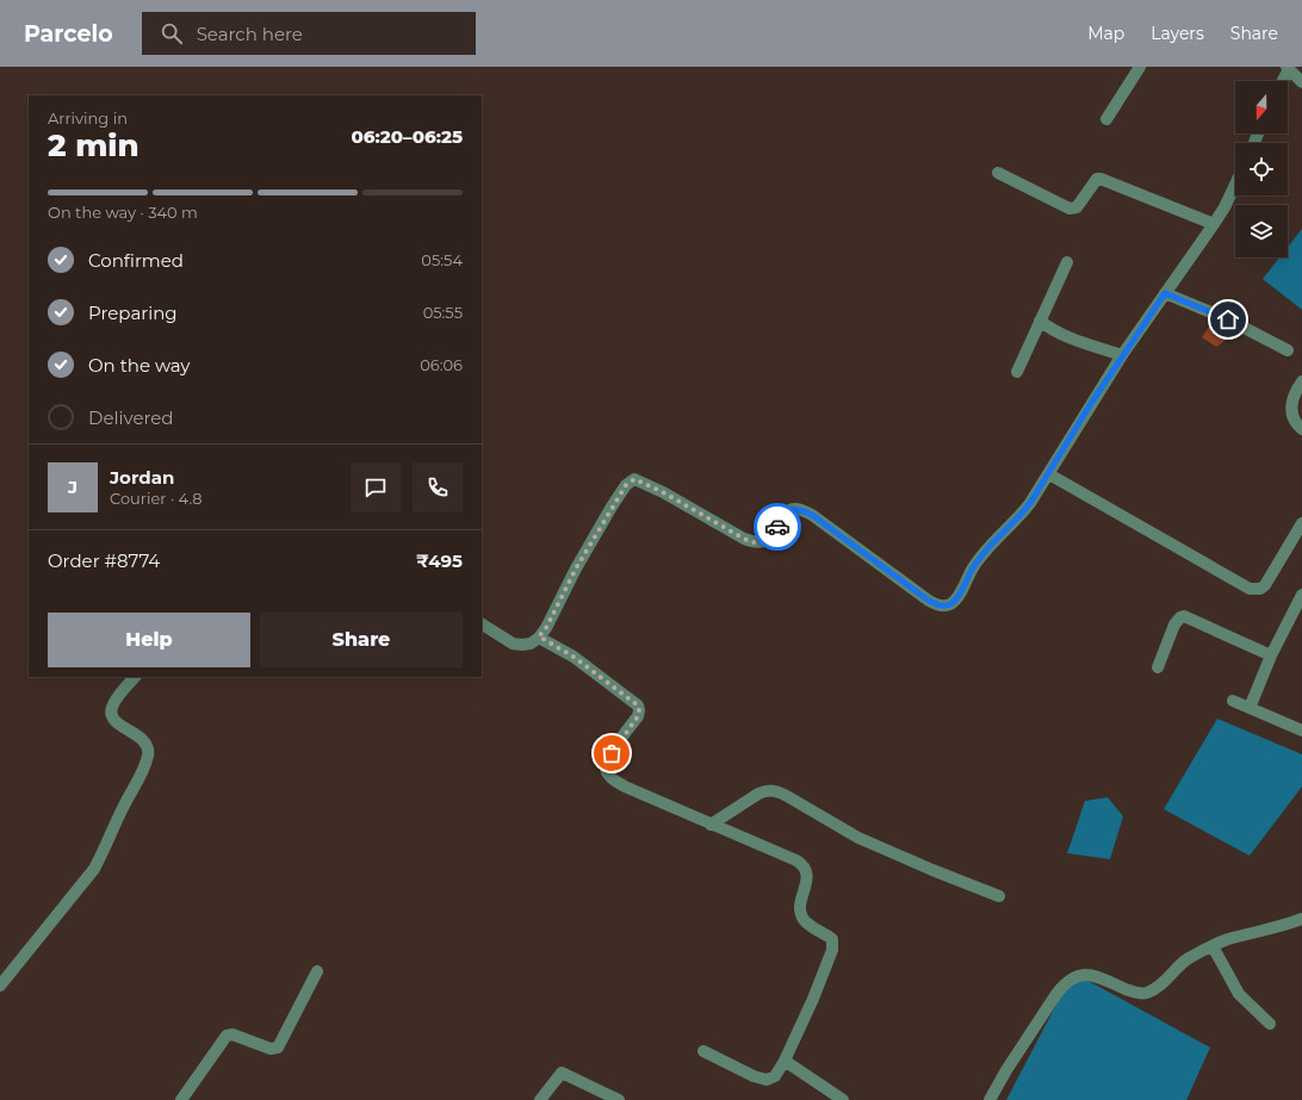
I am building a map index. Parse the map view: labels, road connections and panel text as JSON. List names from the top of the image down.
{
  "north": "bottom",
  "page": {
    "header": "Parcelo",
    "search": "Search here",
    "nav": ["Map", "Layers", "Share"],
    "heading": ["2 min", "Arriving in", "06:20–06:25"],
    "panel": [
      "Jordan",
      "Courier · 4.8",
      "Order #8774",
      "₹495"
    ],
    "bar": "On the way · 340 m",
    "list": [
      ["Confirmed", "05:54"],
      ["Preparing", "05:55"],
      ["On the way", "06:06"],
      "Delivered"
    ],
    "round": "J",
    "buttons": ["Help", "Share"]
  }
}
